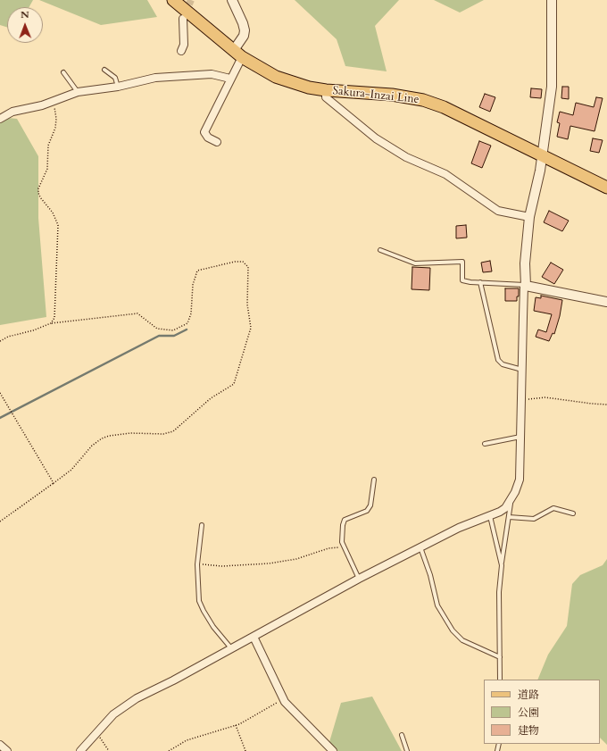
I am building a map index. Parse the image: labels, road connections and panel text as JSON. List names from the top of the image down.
{
  "streets": {
    "main road": ["Sakura-Inzai Line"]
  },
  "legend": ["道路", "公園", "建物"],
  "north": "top"
}
